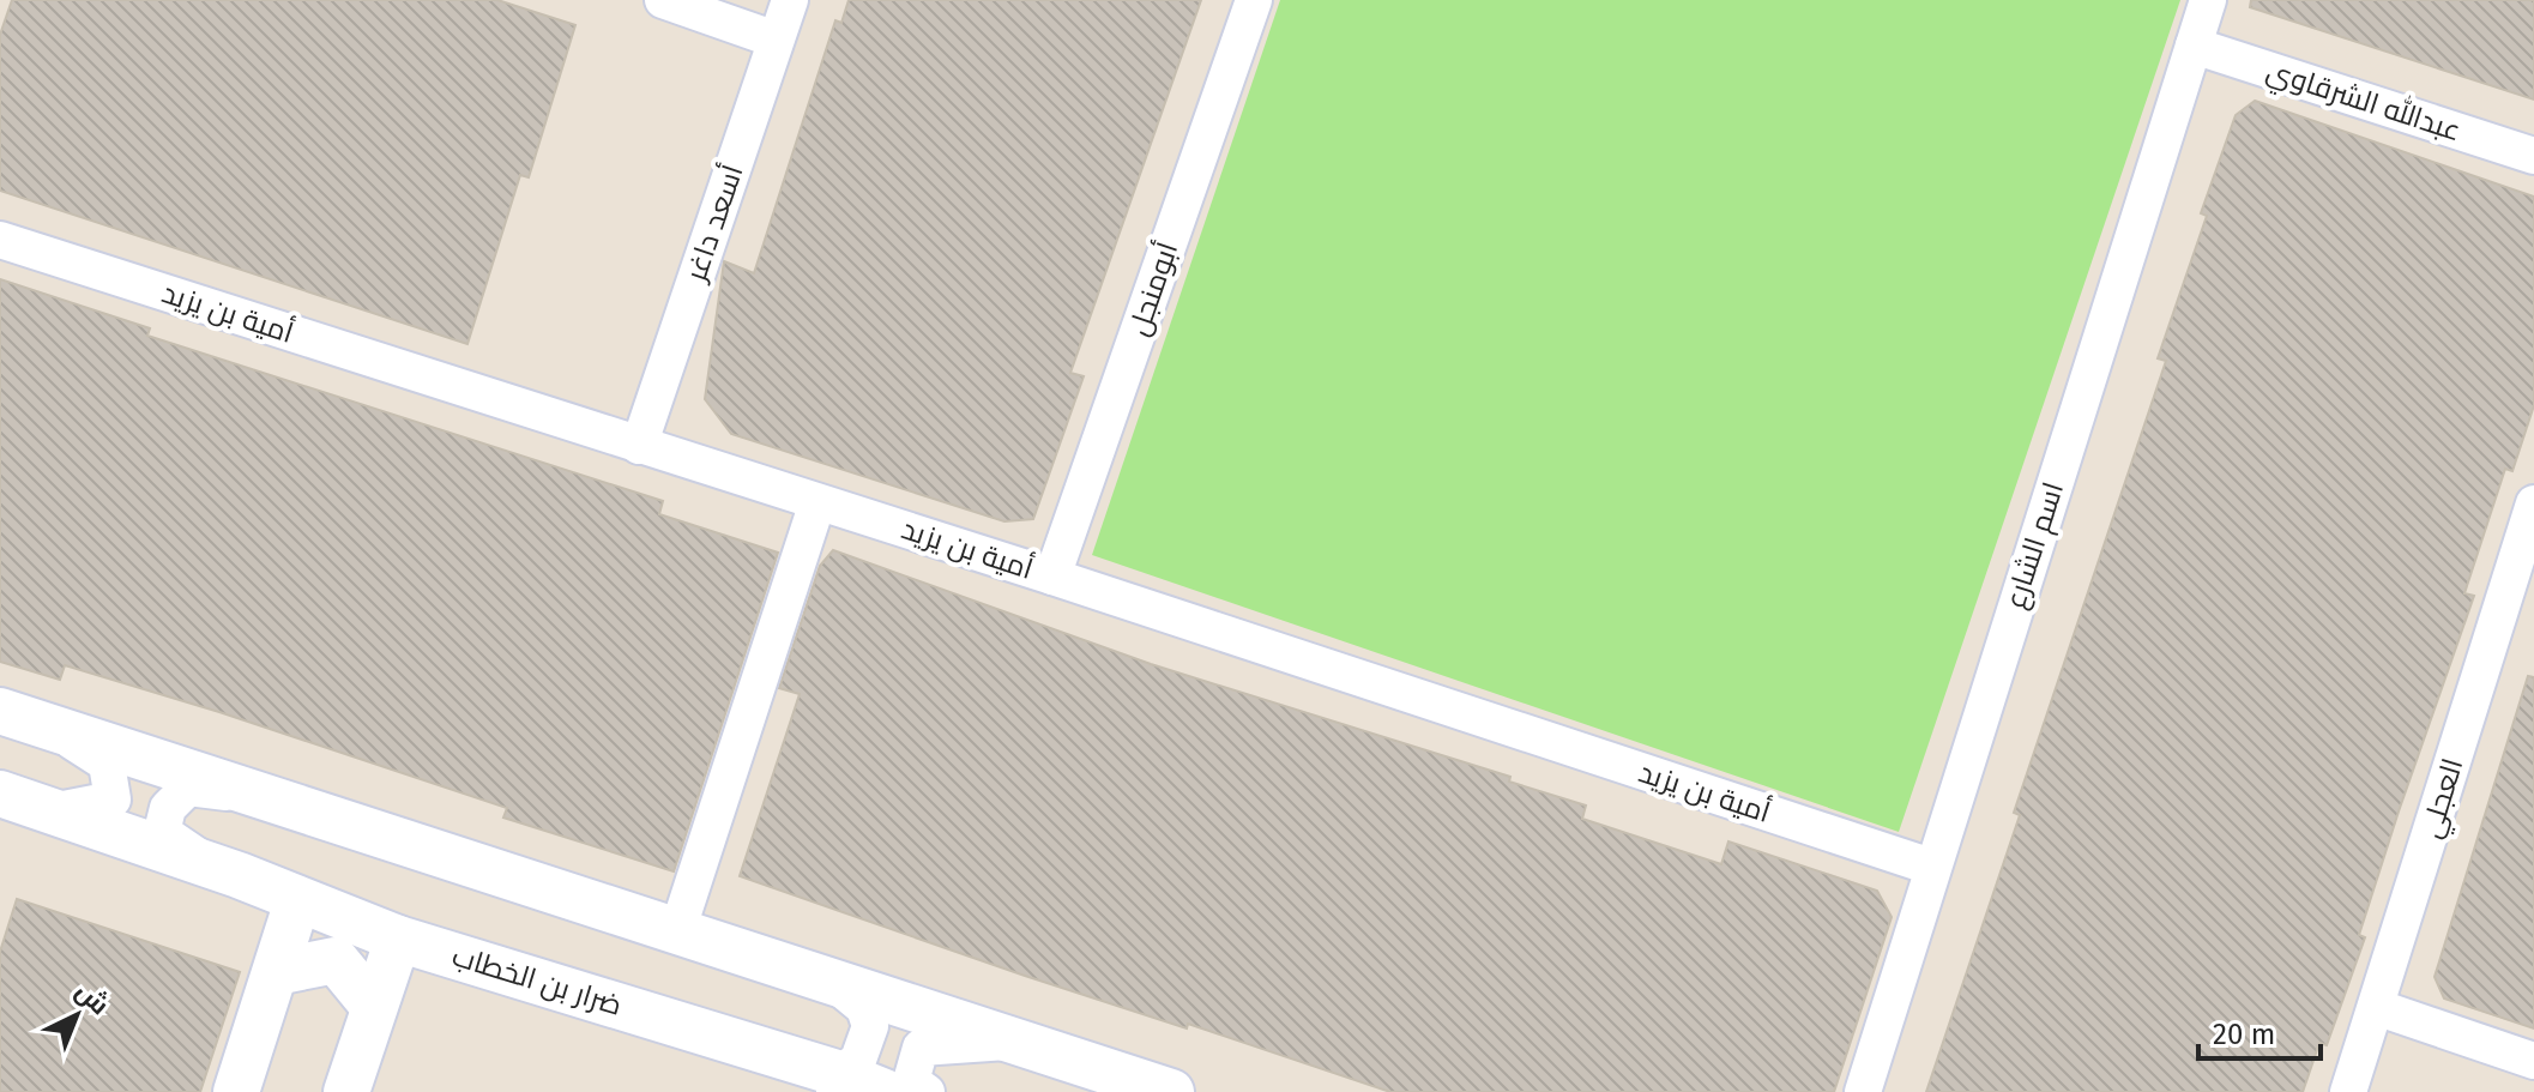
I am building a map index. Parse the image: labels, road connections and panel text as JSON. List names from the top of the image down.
{
  "streets": {
    "street": [
      "عبدالله الشرقاوي",
      "أسعد داغر",
      "أبومنجل",
      "أمية بن يزيد",
      "اسم الشارع",
      "العجلي",
      "ضرار بن الخطاب"
    ]
  },
  "crossings": [
    ["عبدالله الشرقاوي", "اسم الشارع"],
    ["أسعد داغر", "أمية بن يزيد"],
    ["أبومنجل", "أمية بن يزيد"],
    ["أمية بن يزيد", "اسم الشارع"]
  ],
  "scale_bar": "20 m",
  "north": "top right"
}
